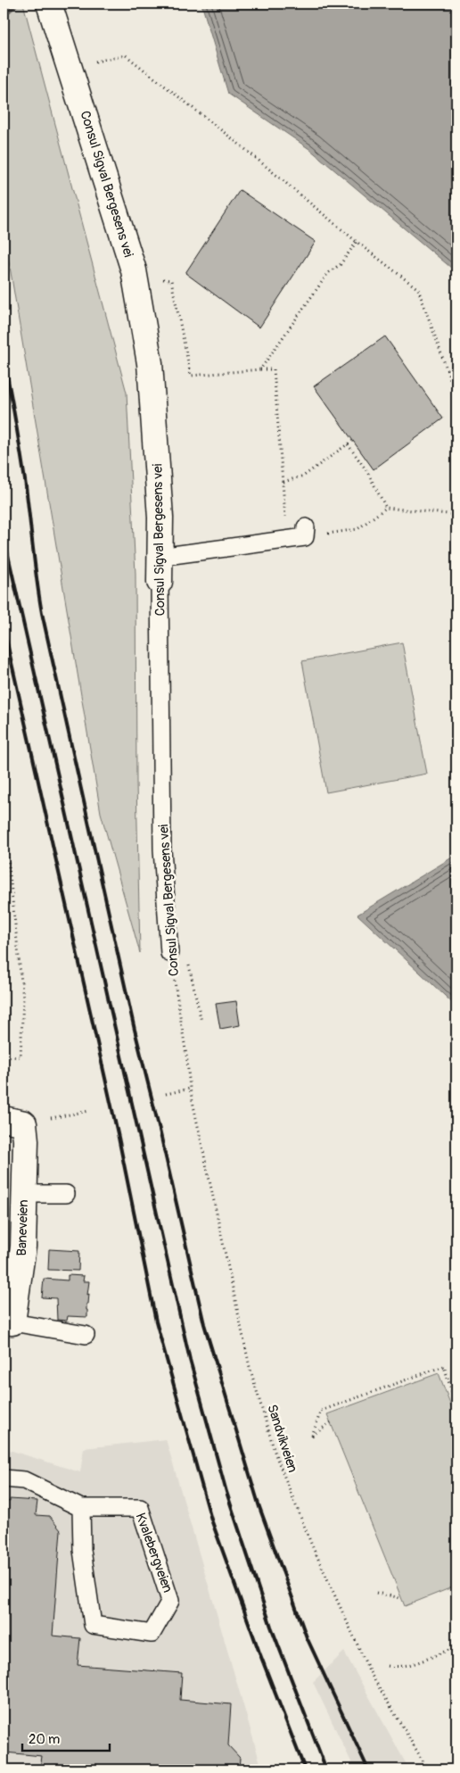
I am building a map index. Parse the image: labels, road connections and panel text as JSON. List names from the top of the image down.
{
  "streets": {
    "street": ["Consul Sigval Bergesens vei", "Baneveien"],
    "lane": ["Kvalebergveien"],
    "path": ["Sandvikveien"]
  },
  "crossings": [
    ["Consul Sigval Bergesens vei", "Sandvikveien"]
  ],
  "scale_bar": "20 m"
}
